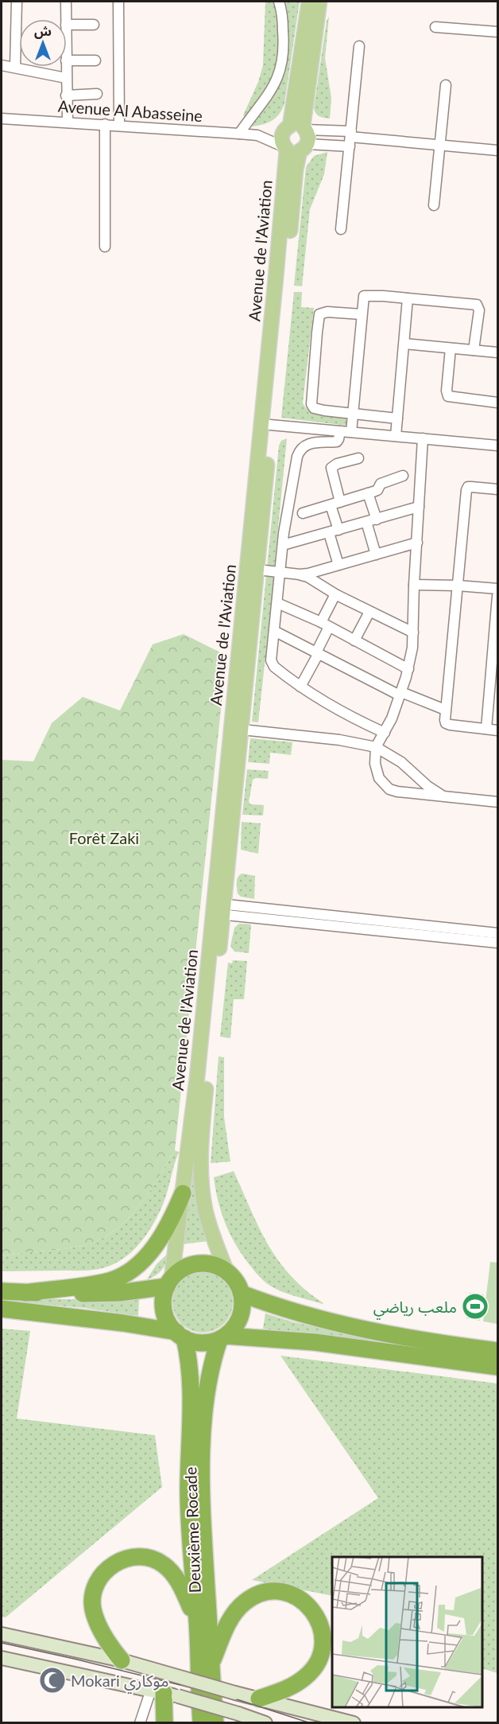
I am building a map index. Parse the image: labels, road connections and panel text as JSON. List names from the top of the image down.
{
  "streets": {
    "highway": ["Deuxième Rocade"],
    "main road": ["Avenue de l'Aviation"],
    "street": ["Avenue Al Abasseine"]
  },
  "crossings": [
    ["Avenue Al Abasseine", "Avenue de l'Aviation"],
    ["Avenue de l'Aviation", "Deuxième Rocade"]
  ],
  "parks": ["Forêt Zaki"],
  "places": {
    "sports": ["ملعب رياضي"],
    "mosque": ["Mokari موكاري"]
  },
  "north": "top"
}
